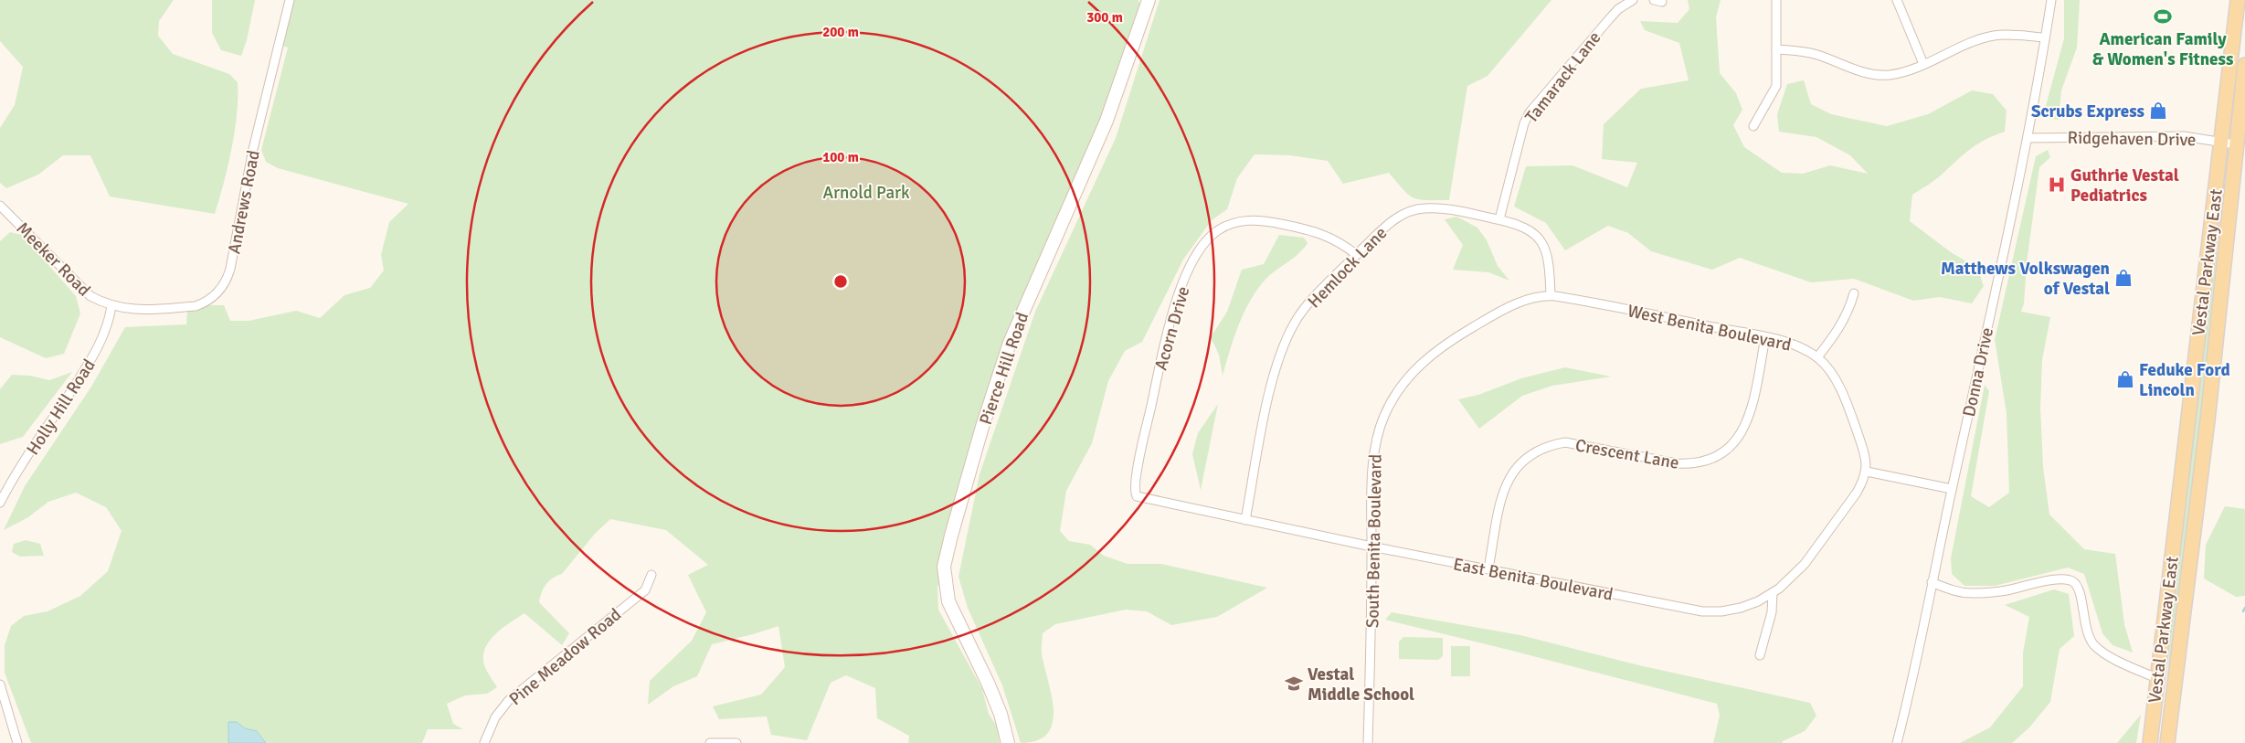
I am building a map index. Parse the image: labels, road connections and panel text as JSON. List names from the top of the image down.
{
  "streets": {
    "main road": ["Vestal Parkway East"],
    "street": [
      "Tamarack Lane",
      "Ridgehaven Drive",
      "Andrews Road",
      "Meeker Road",
      "Hemlock Lane",
      "West Benita Boulevard",
      "Acorn Drive",
      "Pierce Hill Road",
      "Donna Drive",
      "Holly Hill Road",
      "Crescent Lane",
      "South Benita Boulevard",
      "East Benita Boulevard",
      "Pine Meadow Road"
    ]
  },
  "crossings": [
    ["Tamarack Lane", "Hemlock Lane"],
    ["Ridgehaven Drive", "Vestal Parkway East"],
    ["Ridgehaven Drive", "Donna Drive"],
    ["Andrews Road", "Meeker Road"],
    ["Andrews Road", "Holly Hill Road"],
    ["Meeker Road", "Holly Hill Road"],
    ["Hemlock Lane", "West Benita Boulevard"],
    ["Hemlock Lane", "Acorn Drive"],
    ["Hemlock Lane", "South Benita Boulevard"],
    ["Hemlock Lane", "East Benita Boulevard"],
    ["West Benita Boulevard", "Crescent Lane"],
    ["West Benita Boulevard", "South Benita Boulevard"],
    ["West Benita Boulevard", "East Benita Boulevard"],
    ["Acorn Drive", "East Benita Boulevard"],
    ["Crescent Lane", "East Benita Boulevard"],
    ["South Benita Boulevard", "East Benita Boulevard"]
  ],
  "parks": ["Arnold Park"],
  "places": {
    "sports": ["American Family & Women's Fitness"],
    "shop": ["Scrubs Express", "Matthews Volkswagen of Vestal", "Feduke Ford Lincoln"],
    "hospital": ["Guthrie Vestal Pediatrics"],
    "school or university": ["Vestal Middle School"]
  },
  "rings": ["300 m", "200 m", "100 m"]
}
